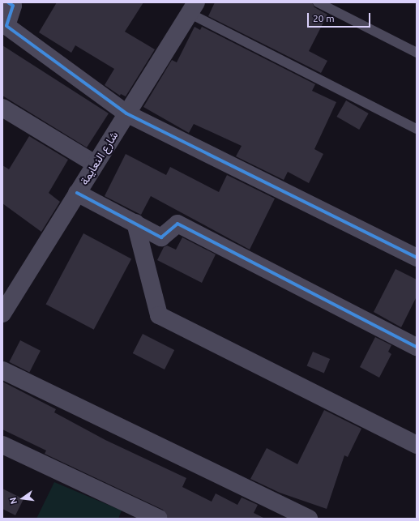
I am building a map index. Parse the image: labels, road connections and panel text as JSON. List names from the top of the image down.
{
  "streets": {
    "street": ["شارع النعايمة"]
  },
  "scale_bar": "20 m",
  "north": "left"
}
